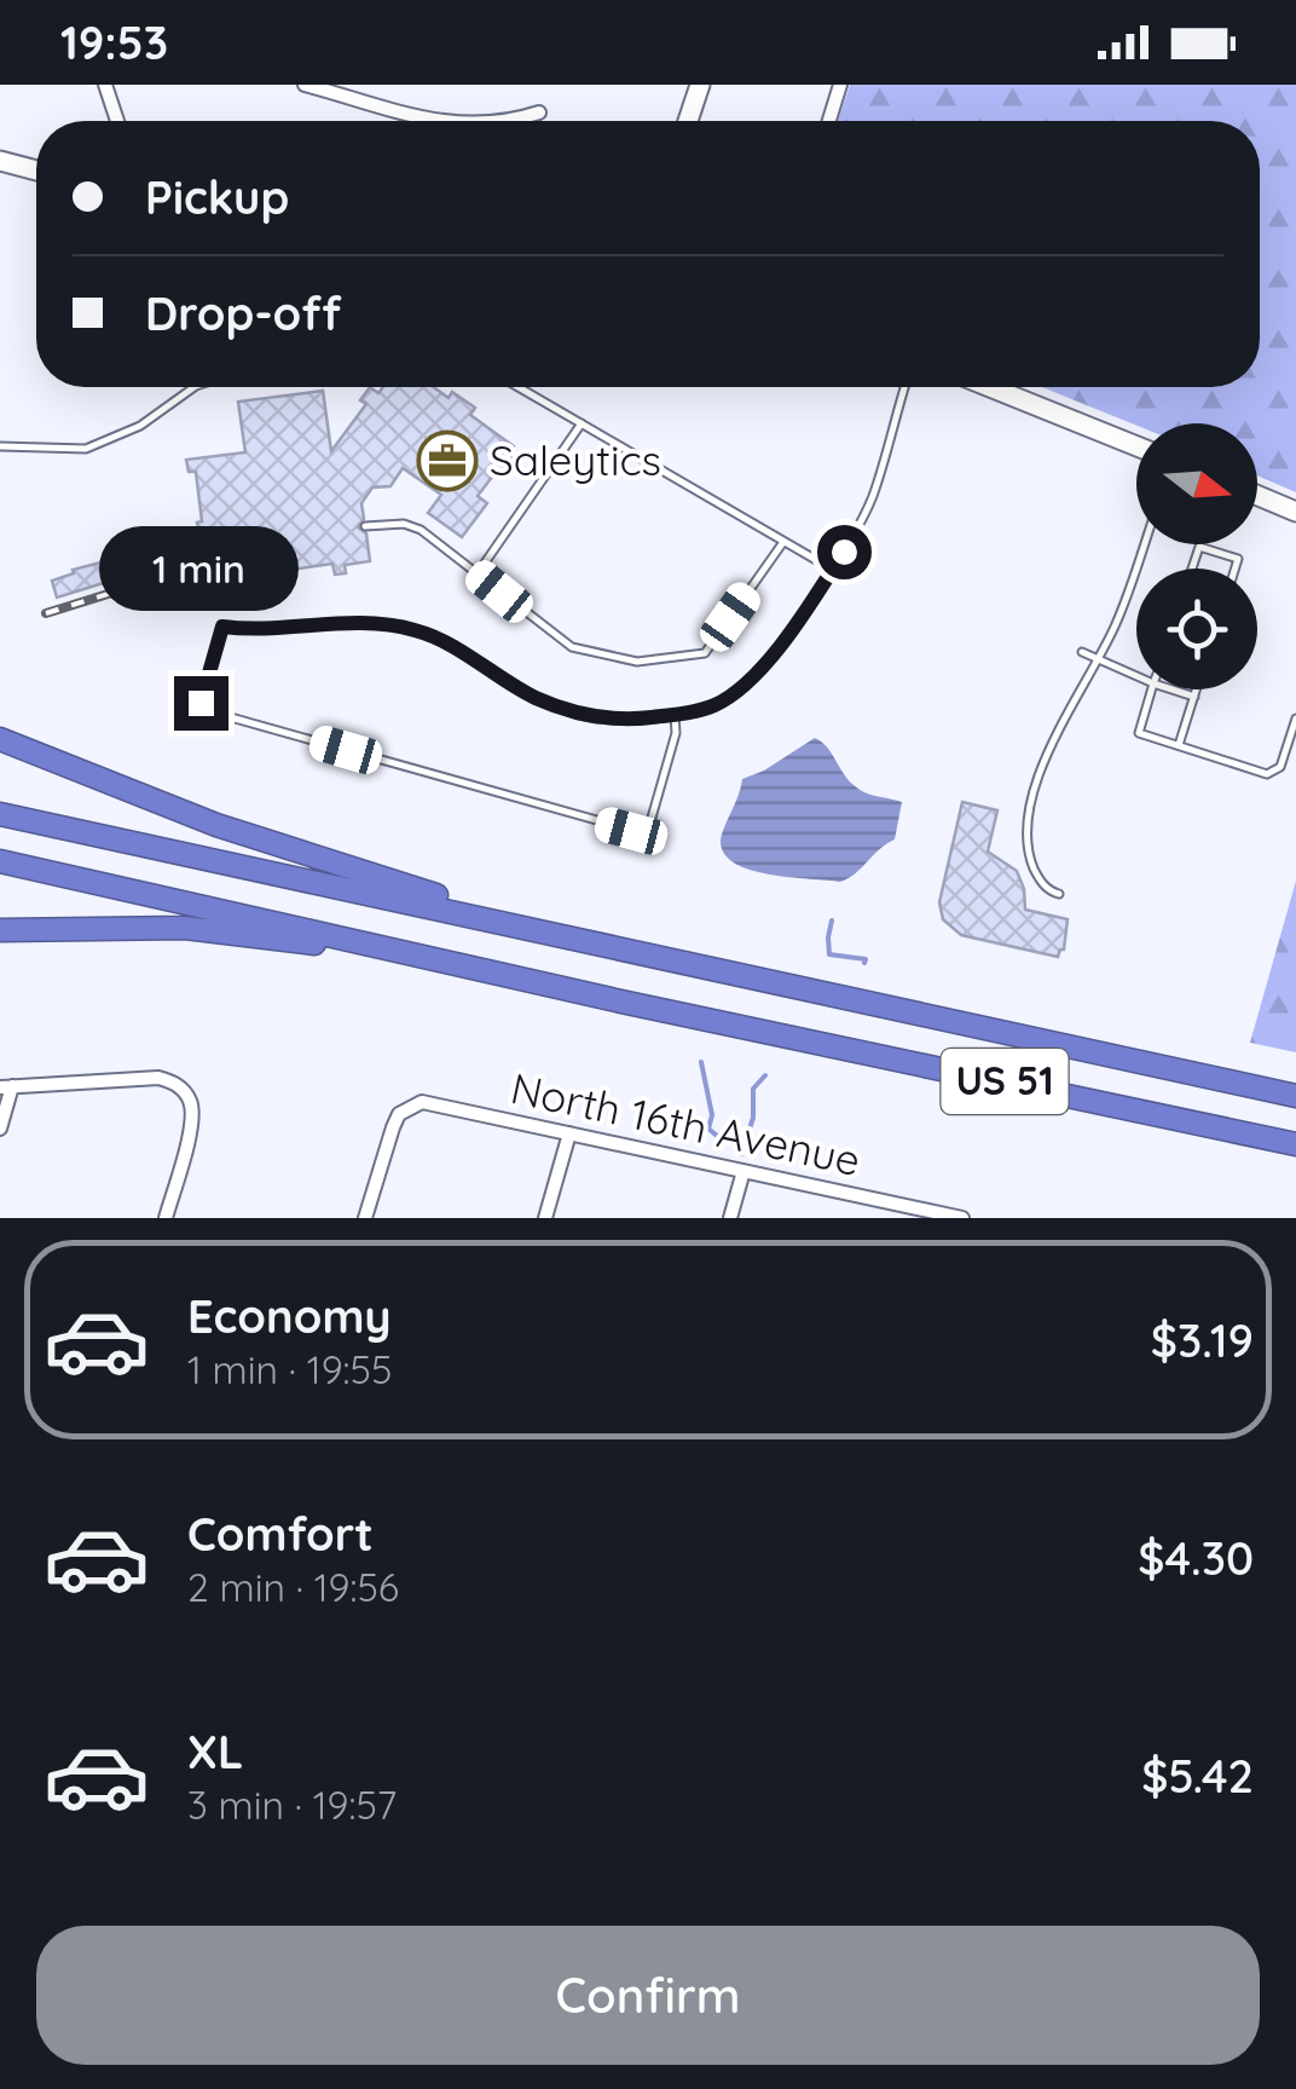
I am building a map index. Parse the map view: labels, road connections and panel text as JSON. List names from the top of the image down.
{
  "streets": {
    "highway": ["US 51"],
    "street": ["North 16th Avenue"]
  },
  "places": {
    "office": ["Saleytics"]
  },
  "north": "right",
  "page": {
    "status": "19:53",
    "banner": ["Pickup", "Drop-off"],
    "bubble": "1 min",
    "list": [
      {
        "name": "Economy",
        "note": "1 min · 19:55",
        "value": "$3.19"
      },
      {
        "name": "Comfort",
        "note": "2 min · 19:56",
        "value": "$4.30"
      },
      {
        "name": "XL",
        "note": "3 min · 19:57",
        "value": "$5.42"
      }
    ],
    "buttons": "Confirm"
  }
}
